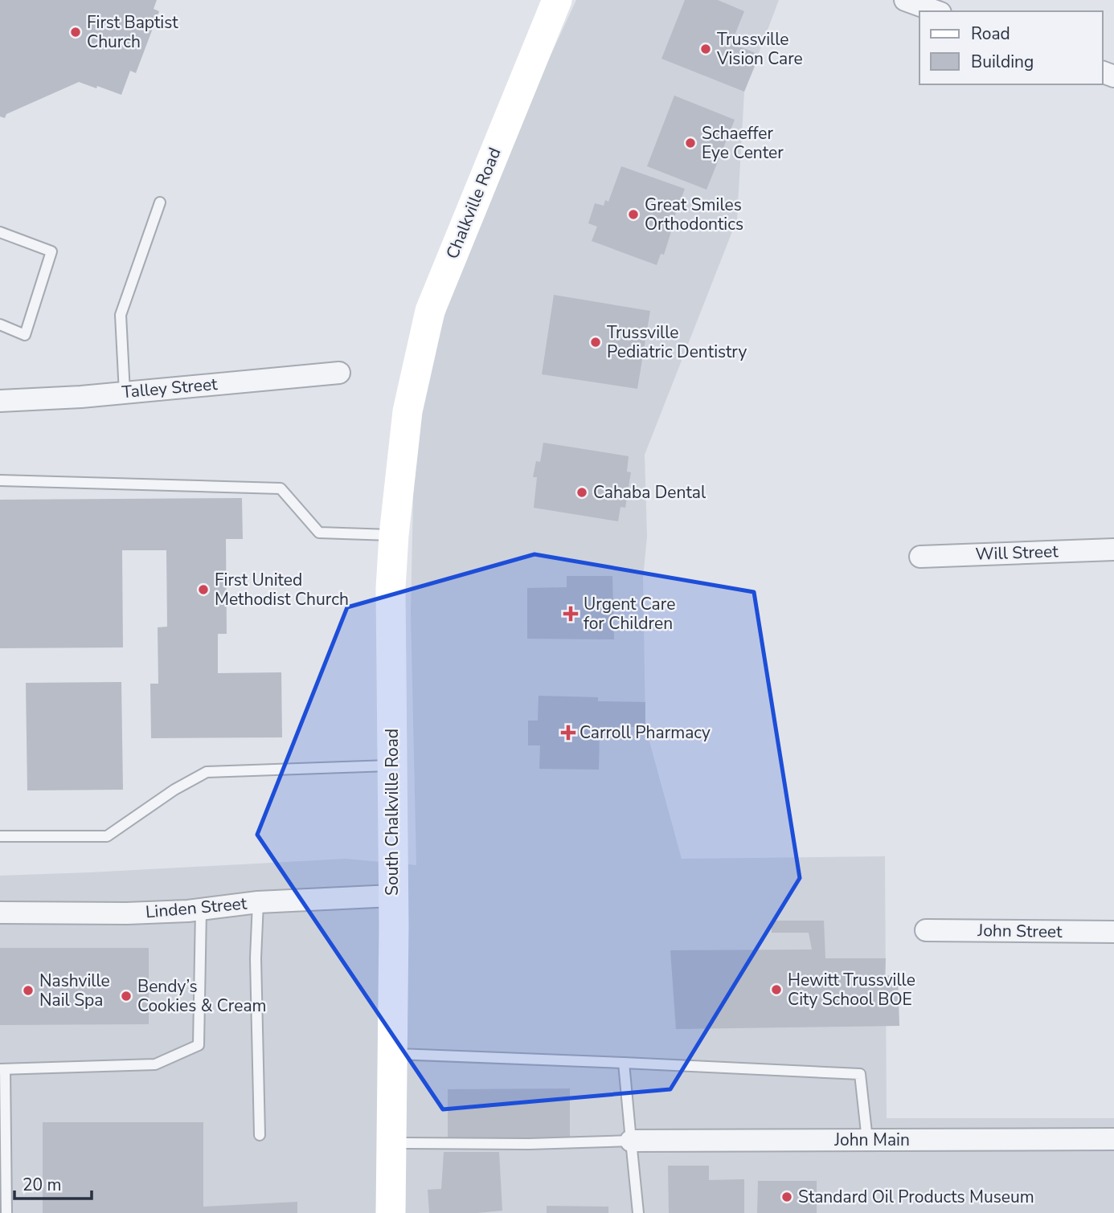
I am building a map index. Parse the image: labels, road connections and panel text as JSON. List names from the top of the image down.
{
  "streets": {
    "main road": ["Chalkville Road", "South Chalkville Road"],
    "street": [
      "Talley Street",
      "Will Street",
      "Linden Street",
      "John Street",
      "John Main"
    ]
  },
  "crossings": [
    ["Chalkville Road", "South Chalkville Road"],
    ["South Chalkville Road", "Linden Street"]
  ],
  "places": {
    "other": [
      "First Baptist Church",
      "Trussville Vision Care",
      "Schaeffer Eye Center",
      "Great Smiles Orthodontics",
      "Trussville Pediatric Dentistry",
      "Cahaba Dental",
      "First United Methodist Church",
      "Hewitt Trussville City School BOE",
      "Nashville Nail Spa",
      "Bendy’s Cookies & Cream",
      "Standard Oil Products Museum"
    ],
    "health": ["Urgent Care for Children", "Carroll Pharmacy"]
  },
  "legend": ["Road", "Building"],
  "scale_bar": "20 m"
}
